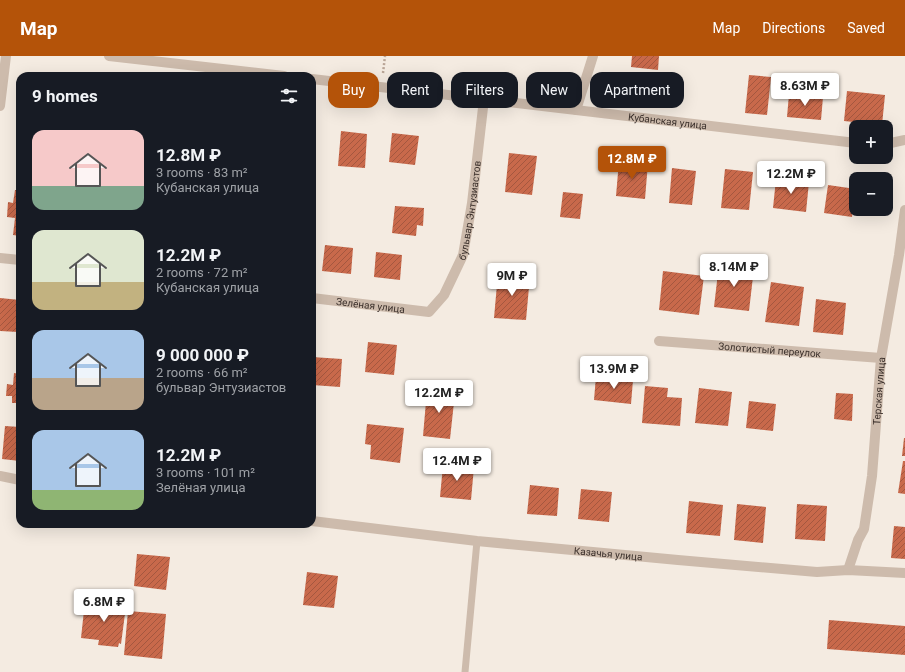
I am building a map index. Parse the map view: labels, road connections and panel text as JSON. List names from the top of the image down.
{
  "streets": {
    "street": [
      "Кубанская улица",
      "бульвар Энтузиастов",
      "Зелёная улица",
      "Золотистый переулок",
      "Терская улица",
      "Казачья улица"
    ]
  },
  "crossings": [
    ["бульвар Энтузиастов", "Зелёная улица"],
    ["Золотистый переулок", "Терская улица"],
    ["Терская улица", "Казачья улица"]
  ],
  "page": {
    "header": "Map",
    "nav": ["Map", "Directions", "Saved"],
    "chip": [
      "Buy",
      "Rent",
      "Filters",
      "New",
      "Apartment"
    ],
    "heading": "9 homes",
    "price": [
      "8.63M ₽",
      "12.8M ₽",
      "12.2M ₽",
      "8.14M ₽",
      "9M ₽",
      "13.9M ₽",
      "12.2M ₽",
      "12.4M ₽",
      "6.8M ₽"
    ],
    "map_buttons": ["+", "−"],
    "list": [
      {
        "name": "12.8M ₽",
        "note": "3 rooms · 83 m² · Кубанская улица"
      },
      {
        "name": "12.2M ₽",
        "note": "2 rooms · 72 m² · Кубанская улица"
      },
      {
        "name": "9 000 000 ₽",
        "note": "2 rooms · 66 m² · бульвар Энтузиастов"
      },
      {
        "name": "12.2M ₽",
        "note": "3 rooms · 101 m² · Зелёная улица"
      }
    ]
  }
}
